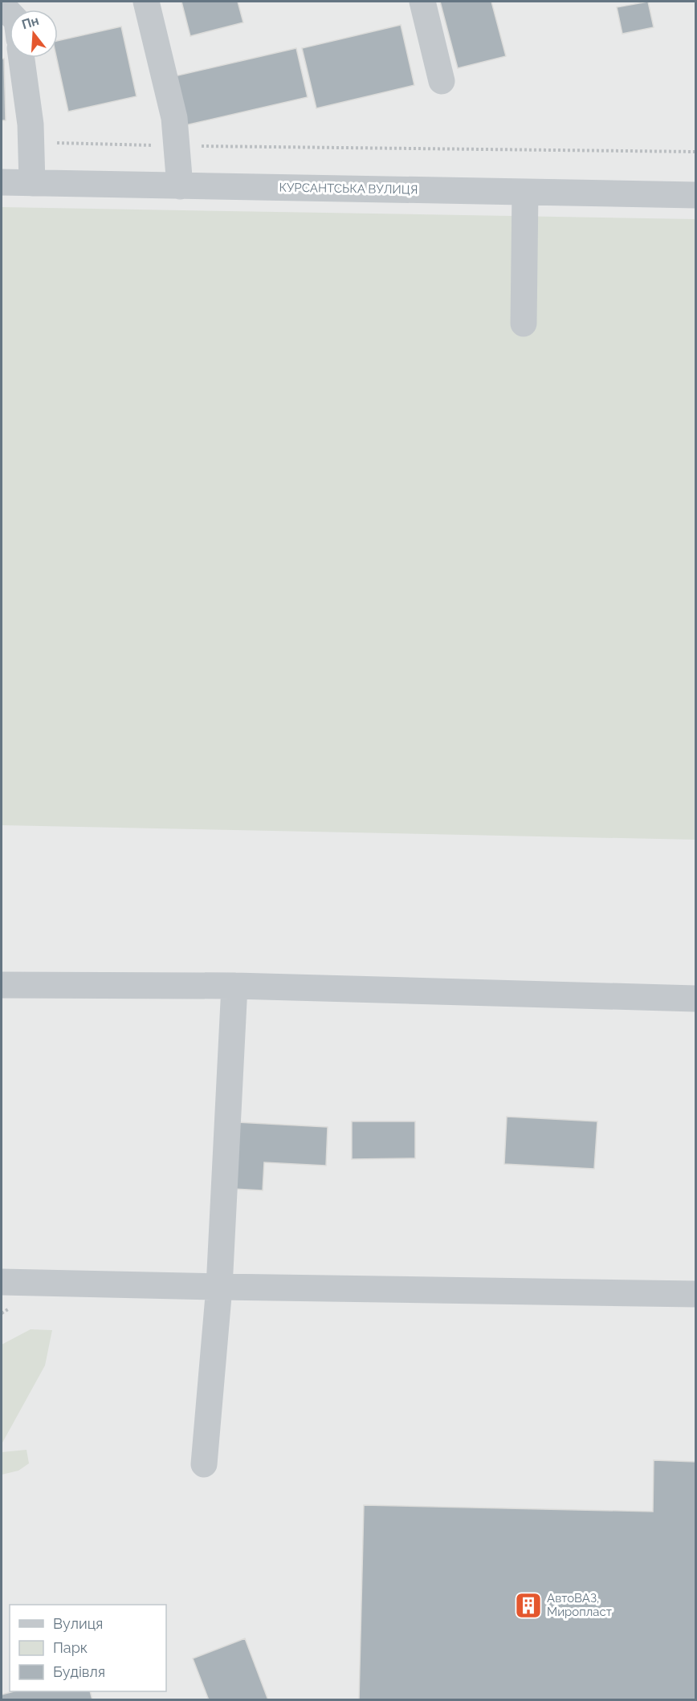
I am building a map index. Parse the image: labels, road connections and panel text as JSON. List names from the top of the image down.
{
  "streets": {
    "street": ["КУРСАНТСЬКА ВУЛИЦЯ"]
  },
  "places": {
    "building": ["АвтоВАЗ, Миропласт"]
  },
  "legend": ["Вулиця", "Парк", "Будівля"],
  "north": "top"
}
